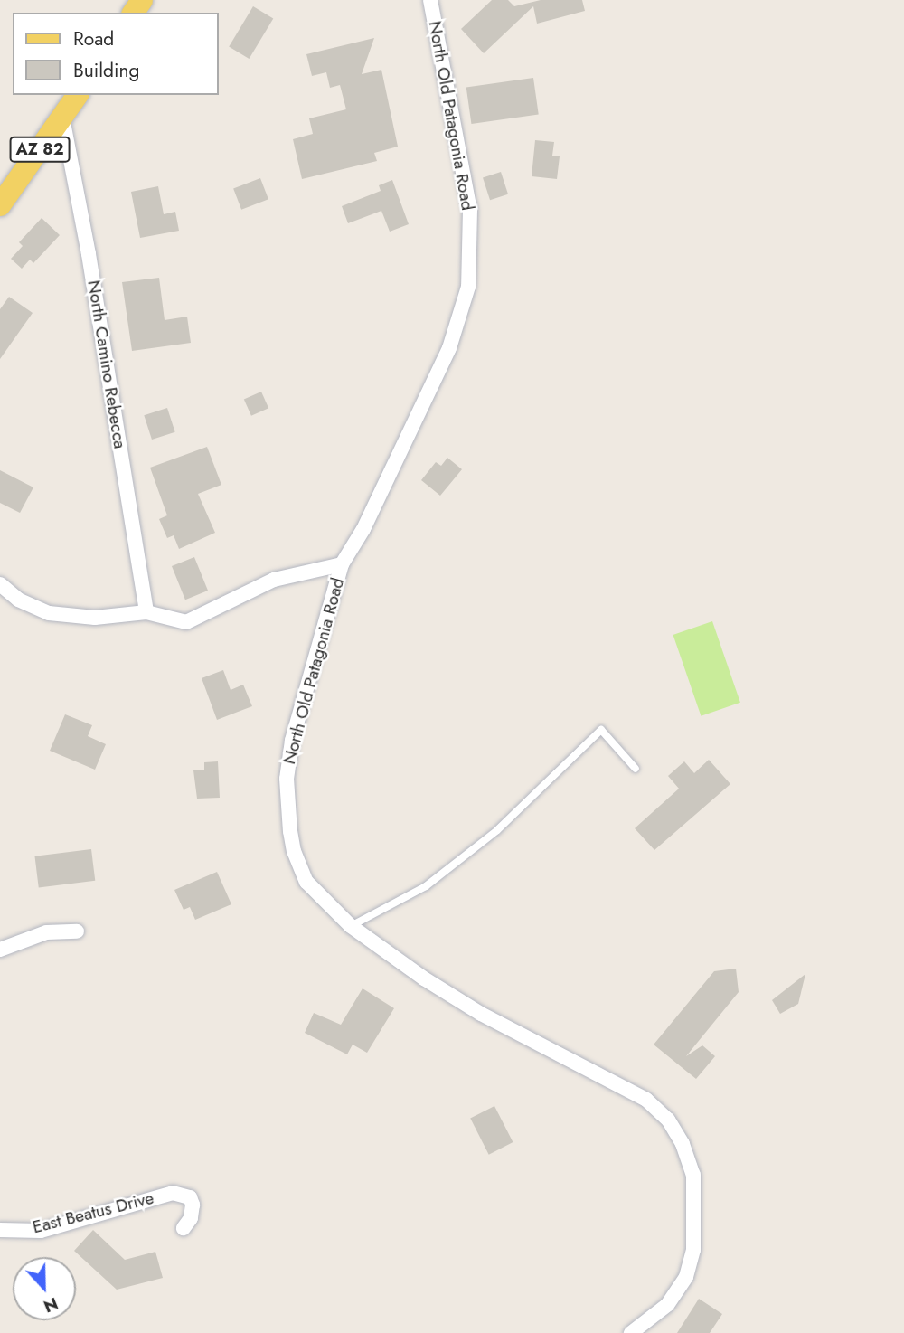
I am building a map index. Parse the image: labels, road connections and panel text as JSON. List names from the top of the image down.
{
  "streets": {
    "main road": ["AZ 82"],
    "street": ["North Old Patagonia Road", "North Camino Rebecca", "East Beatus Drive"]
  },
  "crossings": [
    ["AZ 82", "North Camino Rebecca"]
  ],
  "legend": ["Road", "Building"],
  "north": "bottom"
}
